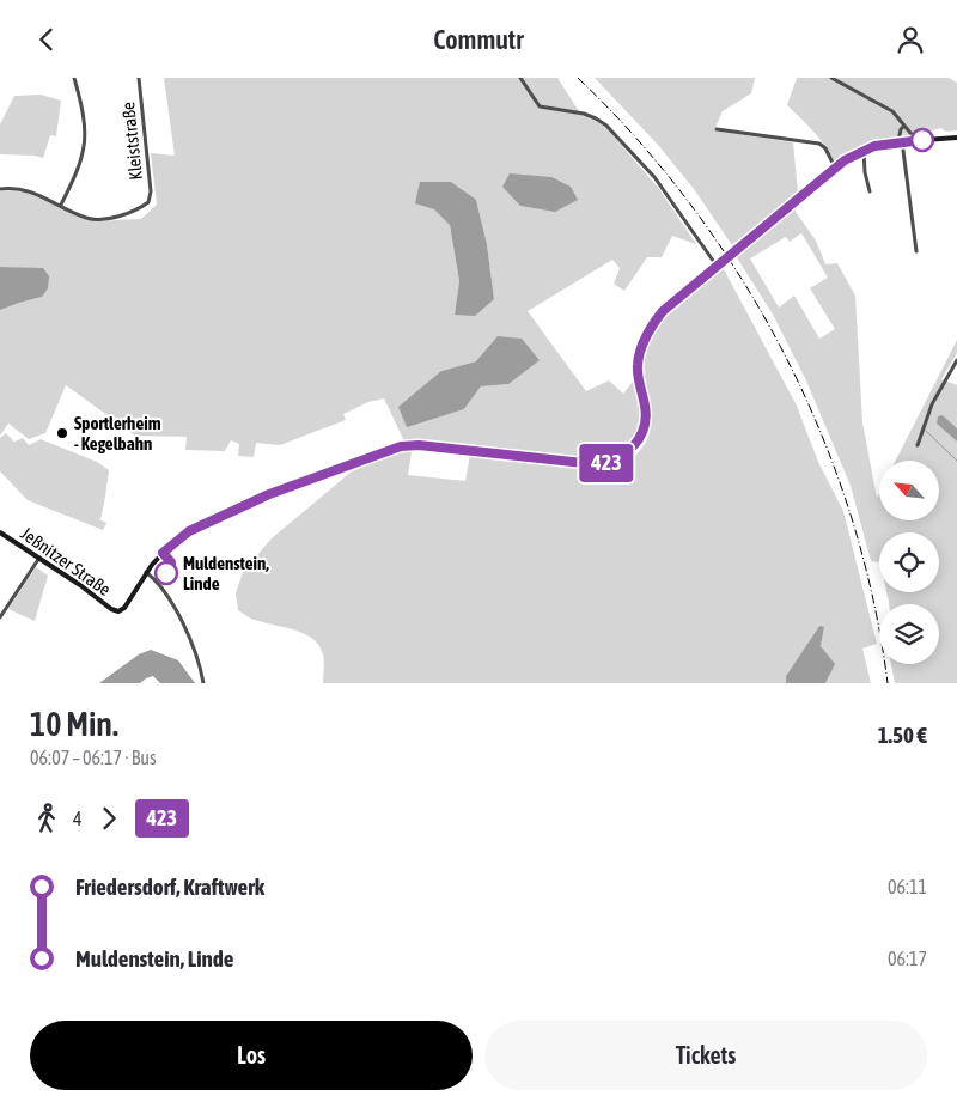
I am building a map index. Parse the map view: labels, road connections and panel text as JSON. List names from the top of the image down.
{
  "streets": {
    "main road": ["Jeßnitzer Straße"],
    "street": ["Kleiststraße"]
  },
  "places": ["Sportlerheim - Kegelbahn", "Muldenstein, Linde"],
  "lines": ["bus line 423"],
  "north": "top left",
  "page": {
    "header": "Commutr",
    "on_map": "423",
    "heading": ["10 Min.", "06:07 – 06:17 · Bus", "1.50 €"],
    "legs": ["4", "423"],
    "list": [
      {
        "name": "Friedersdorf, Kraftwerk",
        "value": "06:11"
      },
      {
        "name": "Muldenstein, Linde",
        "value": "06:17"
      }
    ],
    "buttons": ["Los", "Tickets"]
  }
}
